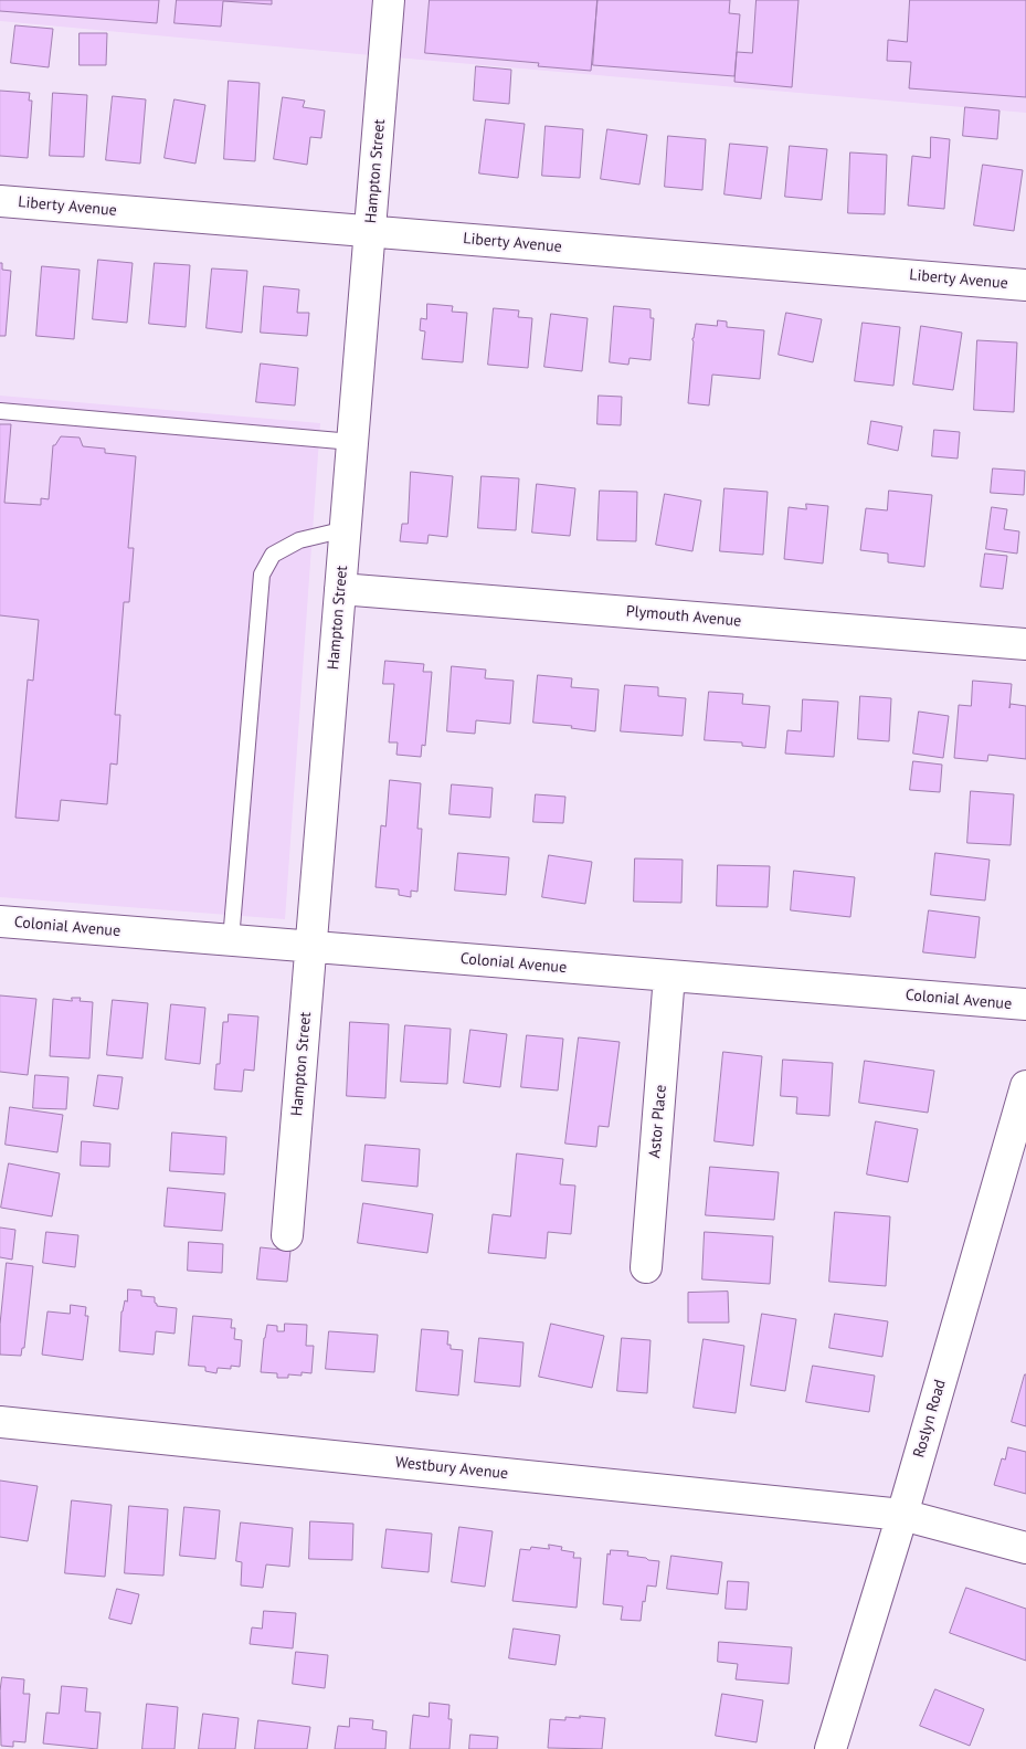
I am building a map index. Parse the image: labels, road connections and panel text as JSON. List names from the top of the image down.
{
  "streets": {
    "street": [
      "Hampton Street",
      "Liberty Avenue",
      "Plymouth Avenue",
      "Colonial Avenue",
      "Astor Place",
      "Roslyn Road",
      "Westbury Avenue"
    ]
  },
  "crossings": [
    ["Hampton Street", "Liberty Avenue"],
    ["Hampton Street", "Plymouth Avenue"],
    ["Hampton Street", "Colonial Avenue"],
    ["Colonial Avenue", "Astor Place"],
    ["Roslyn Road", "Westbury Avenue"]
  ]
}
